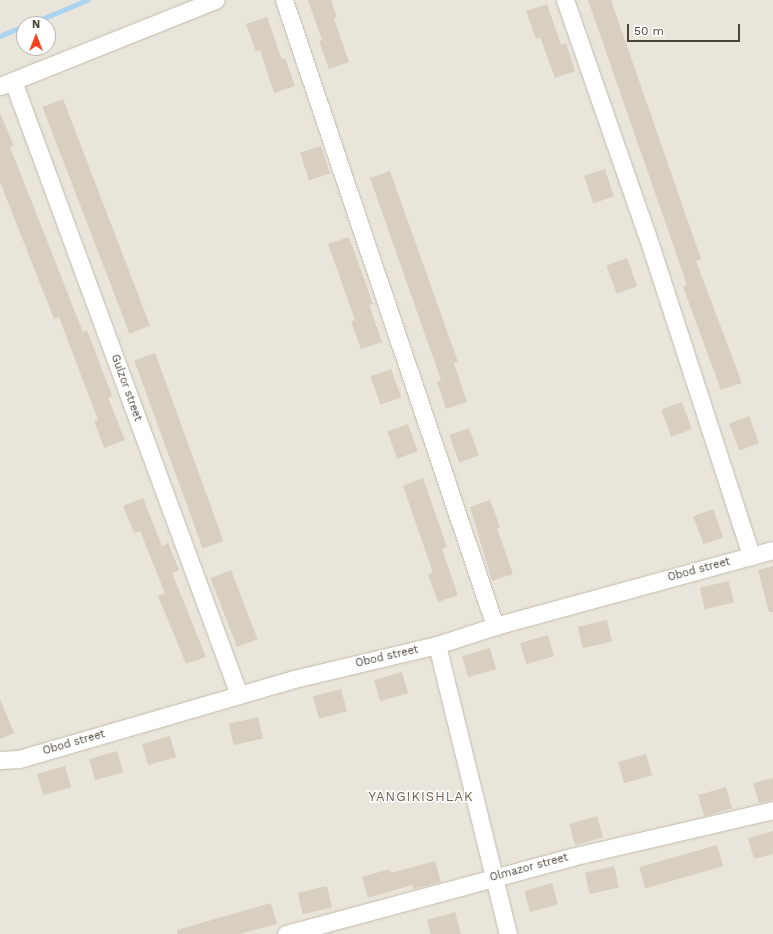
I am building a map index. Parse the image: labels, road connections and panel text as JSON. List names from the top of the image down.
{
  "streets": {
    "street": ["Gulzor street", "Obod street", "Olmazor street"]
  },
  "crossings": [
    ["Gulzor street", "Obod street"]
  ],
  "districts": ["YANGIKISHLAK"],
  "scale_bar": "50 m",
  "north": "top"
}
